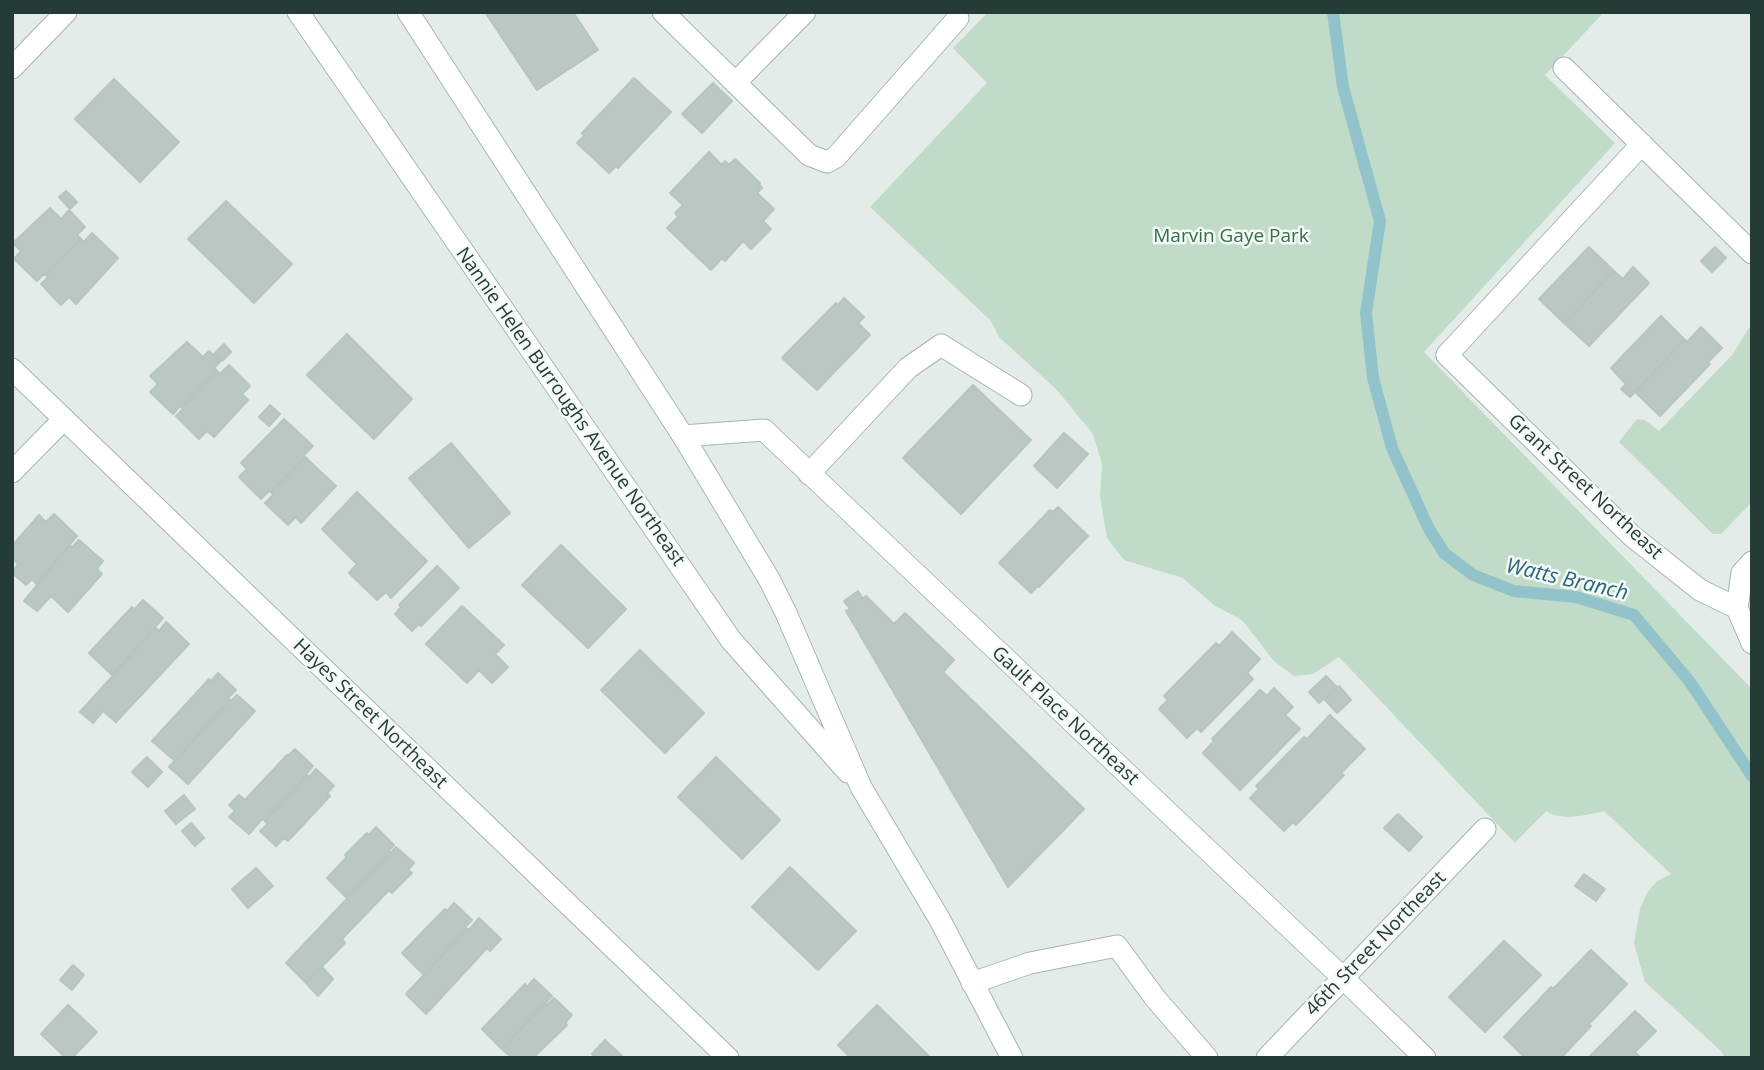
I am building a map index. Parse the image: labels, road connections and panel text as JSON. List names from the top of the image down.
{
  "streets": {
    "street": [
      "Nannie Helen Burroughs Avenue Northeast",
      "Grant Street Northeast",
      "Hayes Street Northeast",
      "Gault Place Northeast",
      "46th Street Northeast"
    ]
  },
  "crossings": [
    ["Nannie Helen Burroughs Avenue Northeast", "Gault Place Northeast"],
    ["Gault Place Northeast", "46th Street Northeast"]
  ],
  "water": ["Watts Branch"],
  "parks": ["Marvin Gaye Park"]
}
